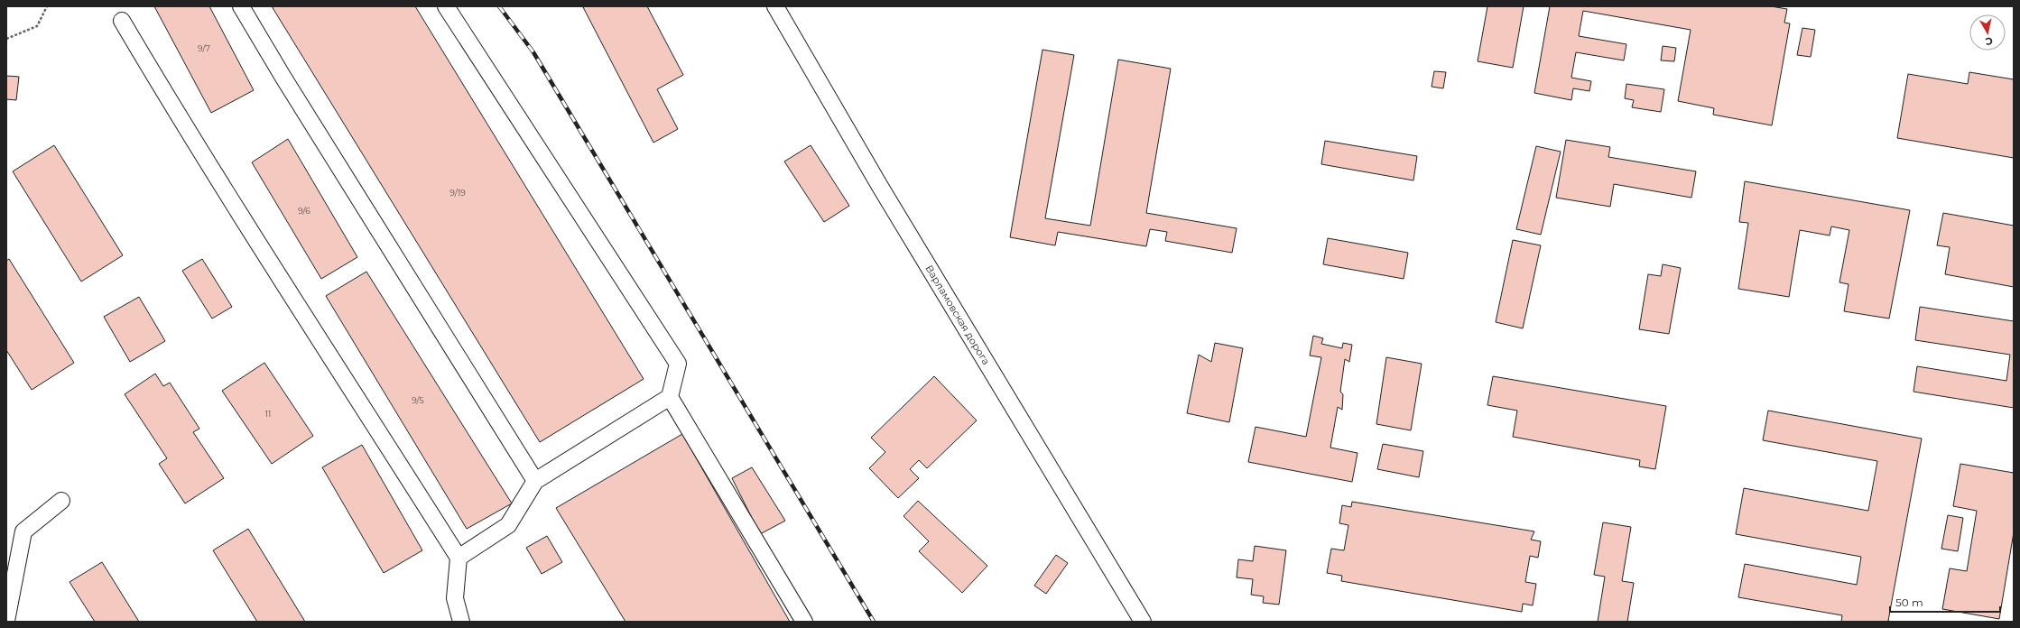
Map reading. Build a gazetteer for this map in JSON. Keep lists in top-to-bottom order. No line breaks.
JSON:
{"streets":{"street":["Варламовская дорога"]},"house_numbers":["9/7","9/19","9/6","9/5","11"],"scale_bar":"50 m","north":"bottom"}
